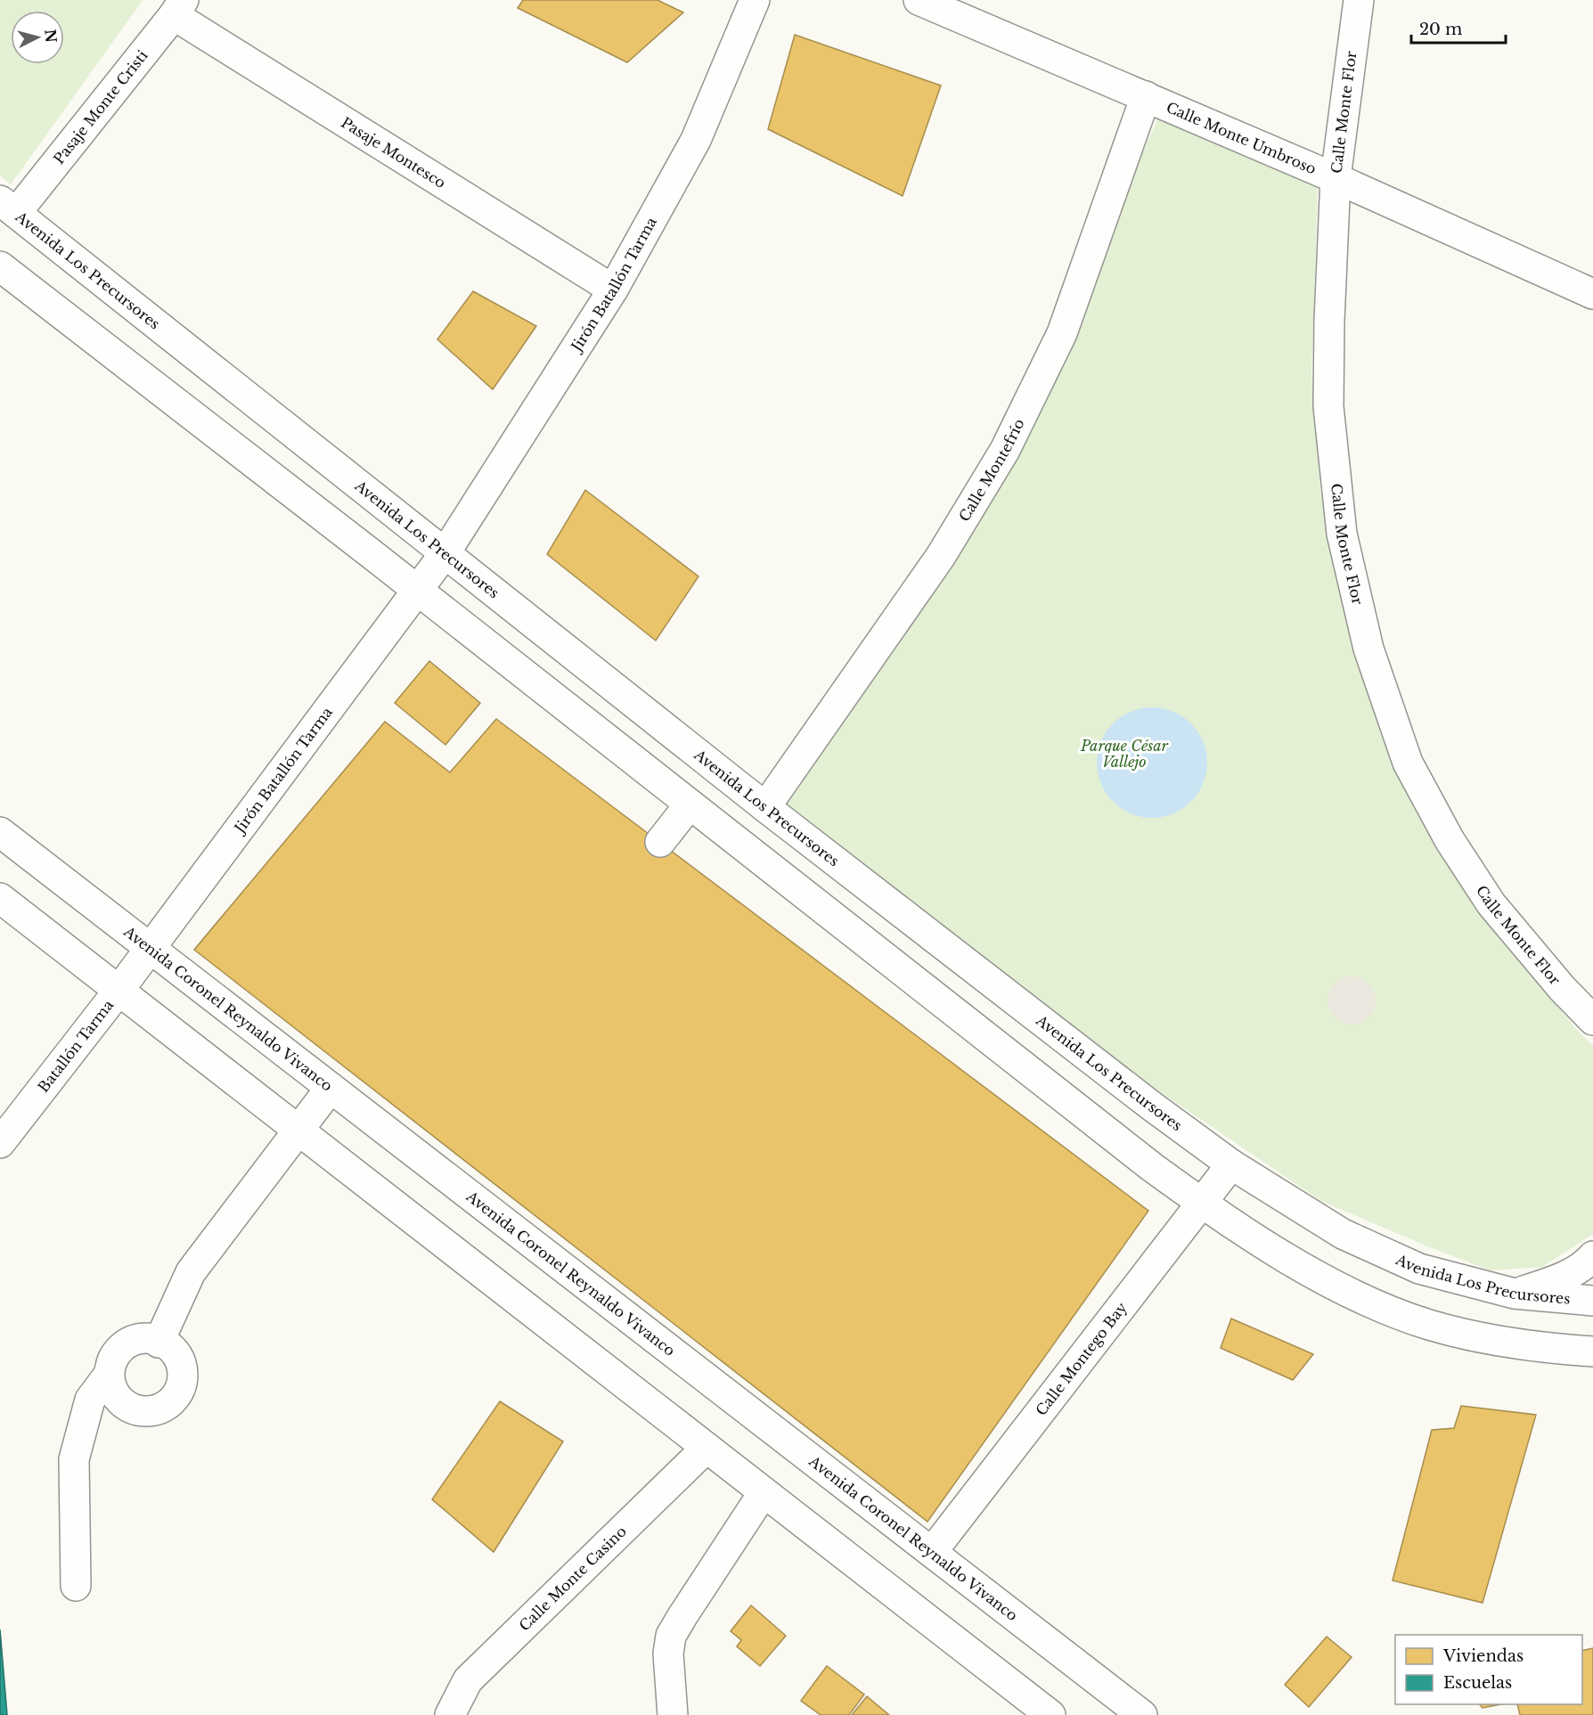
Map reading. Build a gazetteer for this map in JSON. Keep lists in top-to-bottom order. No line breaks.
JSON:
{"streets":{"street":["Pasaje Monte Cristi","Calle Monte Flor","Calle Monte Umbroso","Pasaje Montesco","Avenida Los Precursores","Jirón Batallón Tarma","Calle Montefrío","Avenida Coronel Reynaldo Vivanco","Batallón Tarma","Calle Montego Bay","Calle Monte Casino"]},"crossings":[["Pasaje Monte Cristi","Pasaje Montesco"],["Pasaje Monte Cristi","Avenida Los Precursores"],["Calle Monte Flor","Calle Monte Umbroso"],["Calle Monte Umbroso","Calle Montefrío"],["Pasaje Montesco","Jirón Batallón Tarma"],["Avenida Los Precursores","Jirón Batallón Tarma"],["Avenida Los Precursores","Calle Montefrío"],["Avenida Los Precursores","Calle Montego Bay"],["Jirón Batallón Tarma","Avenida Coronel Reynaldo Vivanco"],["Jirón Batallón Tarma","Batallón Tarma"],["Avenida Coronel Reynaldo Vivanco","Batallón Tarma"],["Avenida Coronel Reynaldo Vivanco","Calle Montego Bay"]],"parks":["Parque César Vallejo"],"legend":["Viviendas","Escuelas"],"scale_bar":"20 m","north":"right"}
